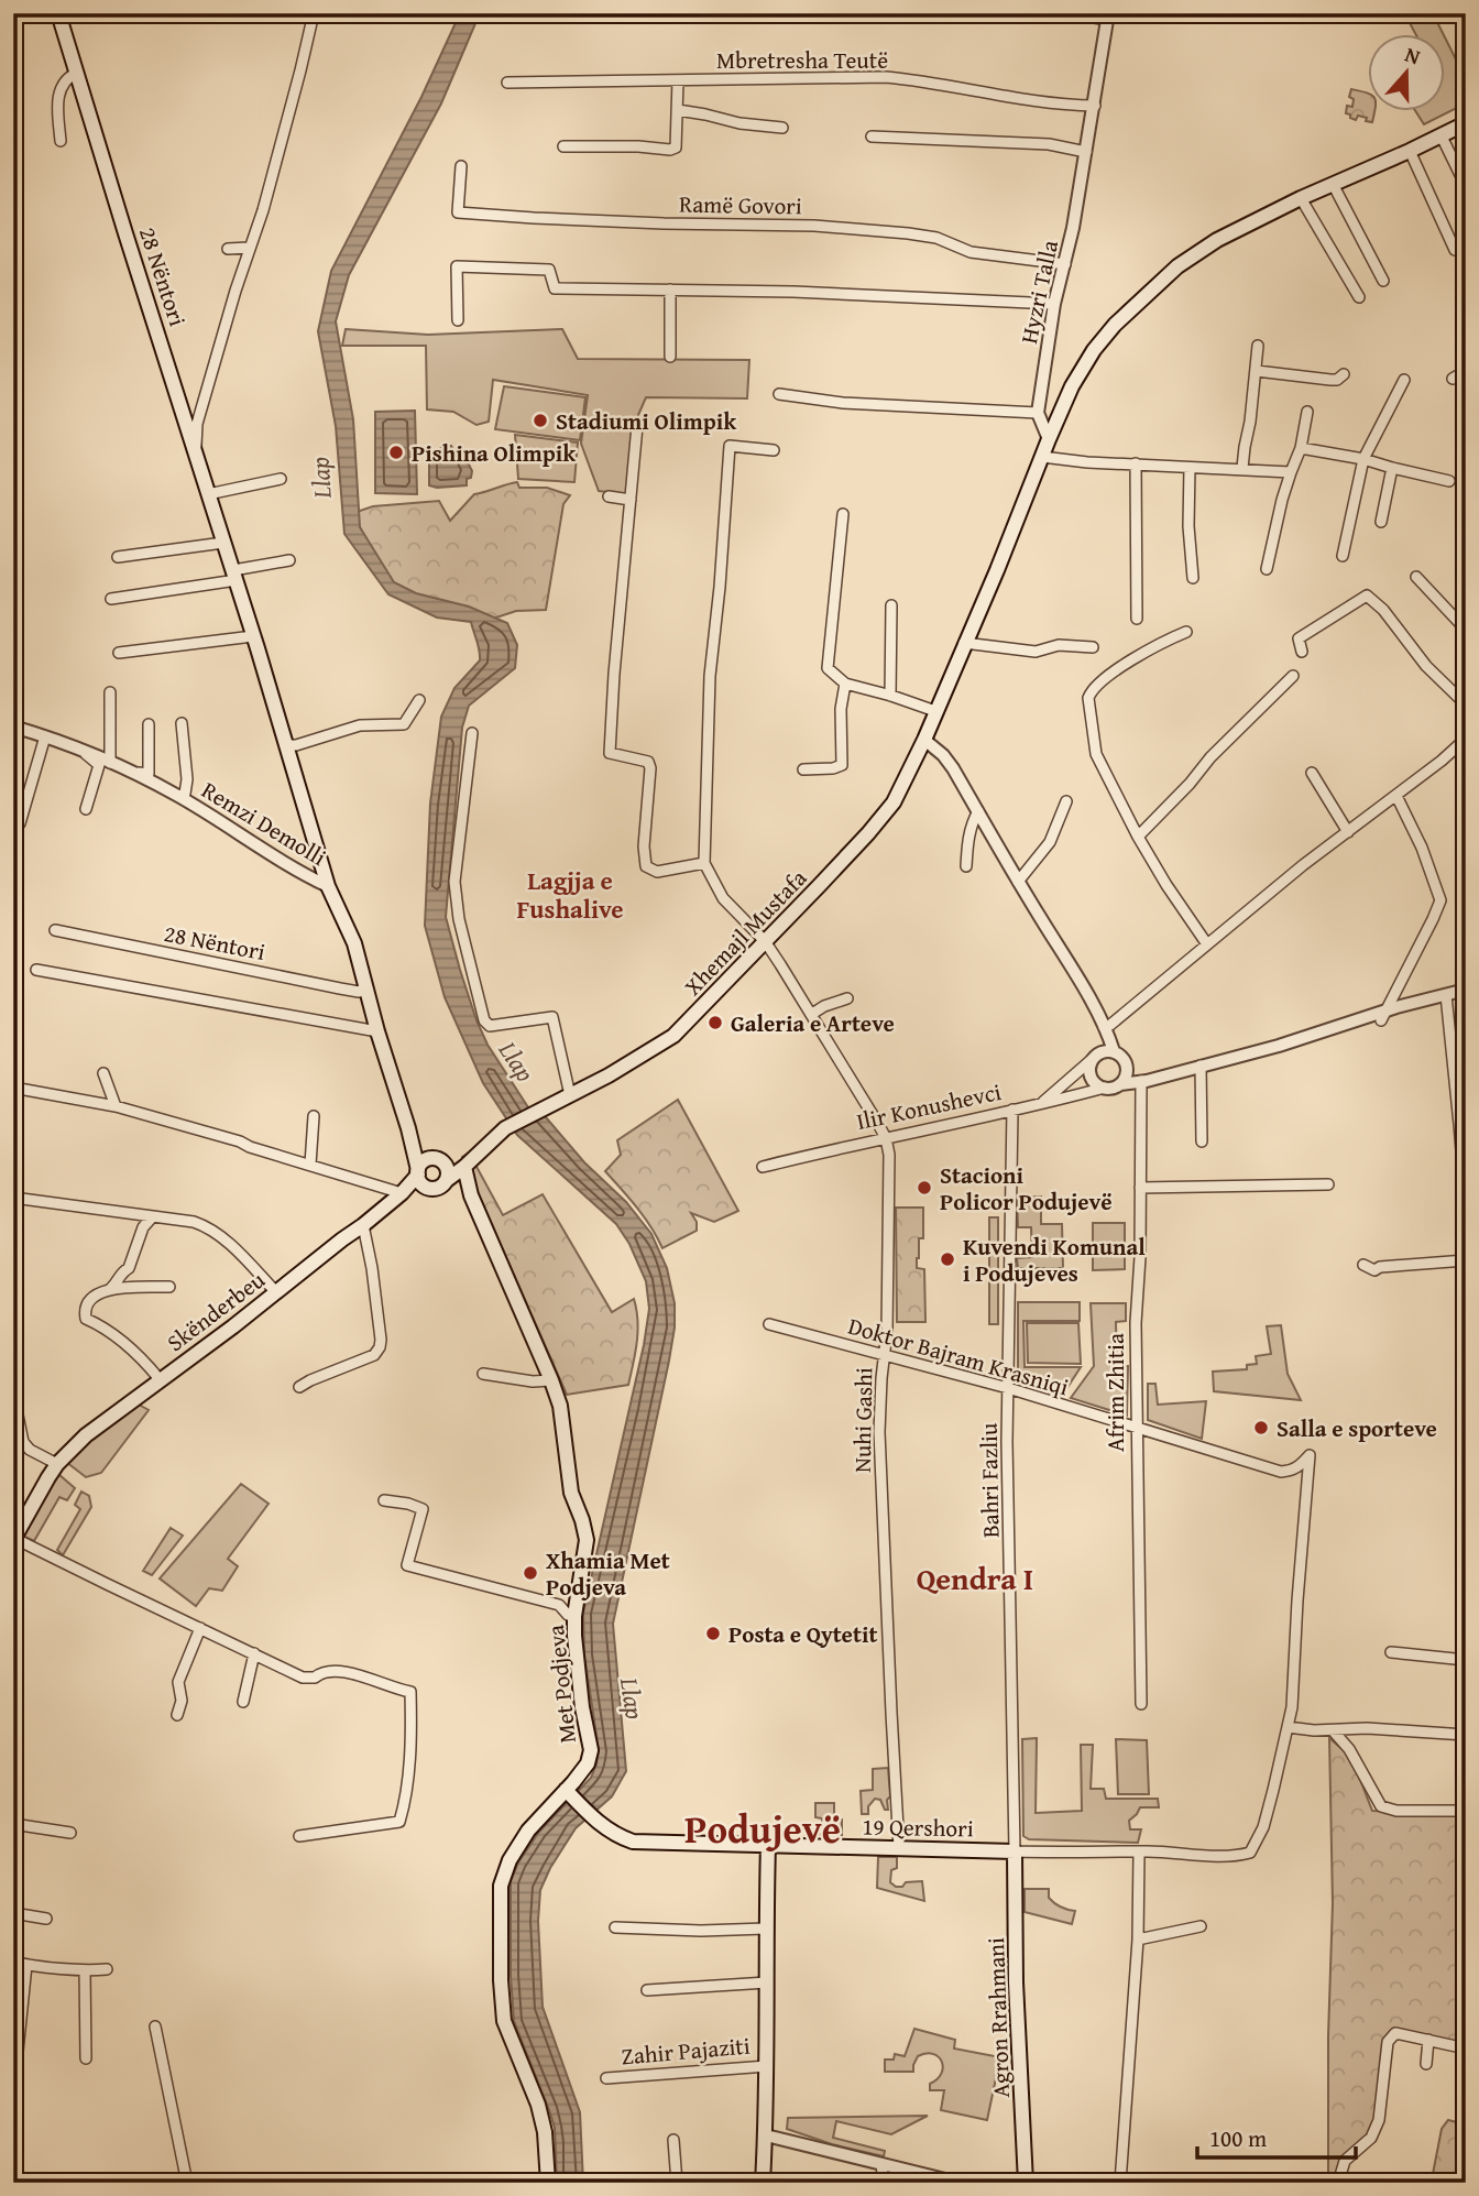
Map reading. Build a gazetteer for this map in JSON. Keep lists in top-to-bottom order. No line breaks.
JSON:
{"streets":{"main road":["28 Nëntori","Xhemajl Mustafa","Skënderbeu","Met Podjeva","19 Qershori","Agron Rrahmani","Zahir Pajaziti"],"street":["Mbretresha Teutë","Ramë Govori","Hyzri Talla","Remzi Demolli","Ilir Konushevci","Doktor Bajram Krasniqi","Afrim Zhitia","Nuhi Gashi","Bahri Fazliu"]},"crossings":[["Mbretresha Teutë","Hyzri Talla"],["Ramë Govori","Hyzri Talla"],["28 Nëntori","Remzi Demolli"],["28 Nëntori","Xhemajl Mustafa"],["28 Nëntori","Skënderbeu"],["Xhemajl Mustafa","Skënderbeu"],["Xhemajl Mustafa","Nuhi Gashi"],["Xhemajl Mustafa","Met Podjeva"],["Ilir Konushevci","Nuhi Gashi"],["Ilir Konushevci","Bahri Fazliu"],["Doktor Bajram Krasniqi","Afrim Zhitia"],["Doktor Bajram Krasniqi","Nuhi Gashi"],["Doktor Bajram Krasniqi","Bahri Fazliu"],["Doktor Bajram Krasniqi","19 Qershori"],["Nuhi Gashi","19 Qershori"],["Bahri Fazliu","19 Qershori"],["Bahri Fazliu","Agron Rrahmani"],["Met Podjeva","19 Qershori"],["19 Qershori","Agron Rrahmani"],["19 Qershori","Zahir Pajaziti"]],"districts":["Lagjja e Fushalive","Qendra I","Podujevë"],"water":["Llap"],"places":["Stadiumi Olimpik","Pishina Olimpik","Galeria e Arteve","Stacioni Policor Podujevë","Kuvendi Komunal i Podujeves","Salla e sporteve","Xhamia Met Podjeva","Posta e Qytetit"],"scale_bar":"100 m","north":"top"}
